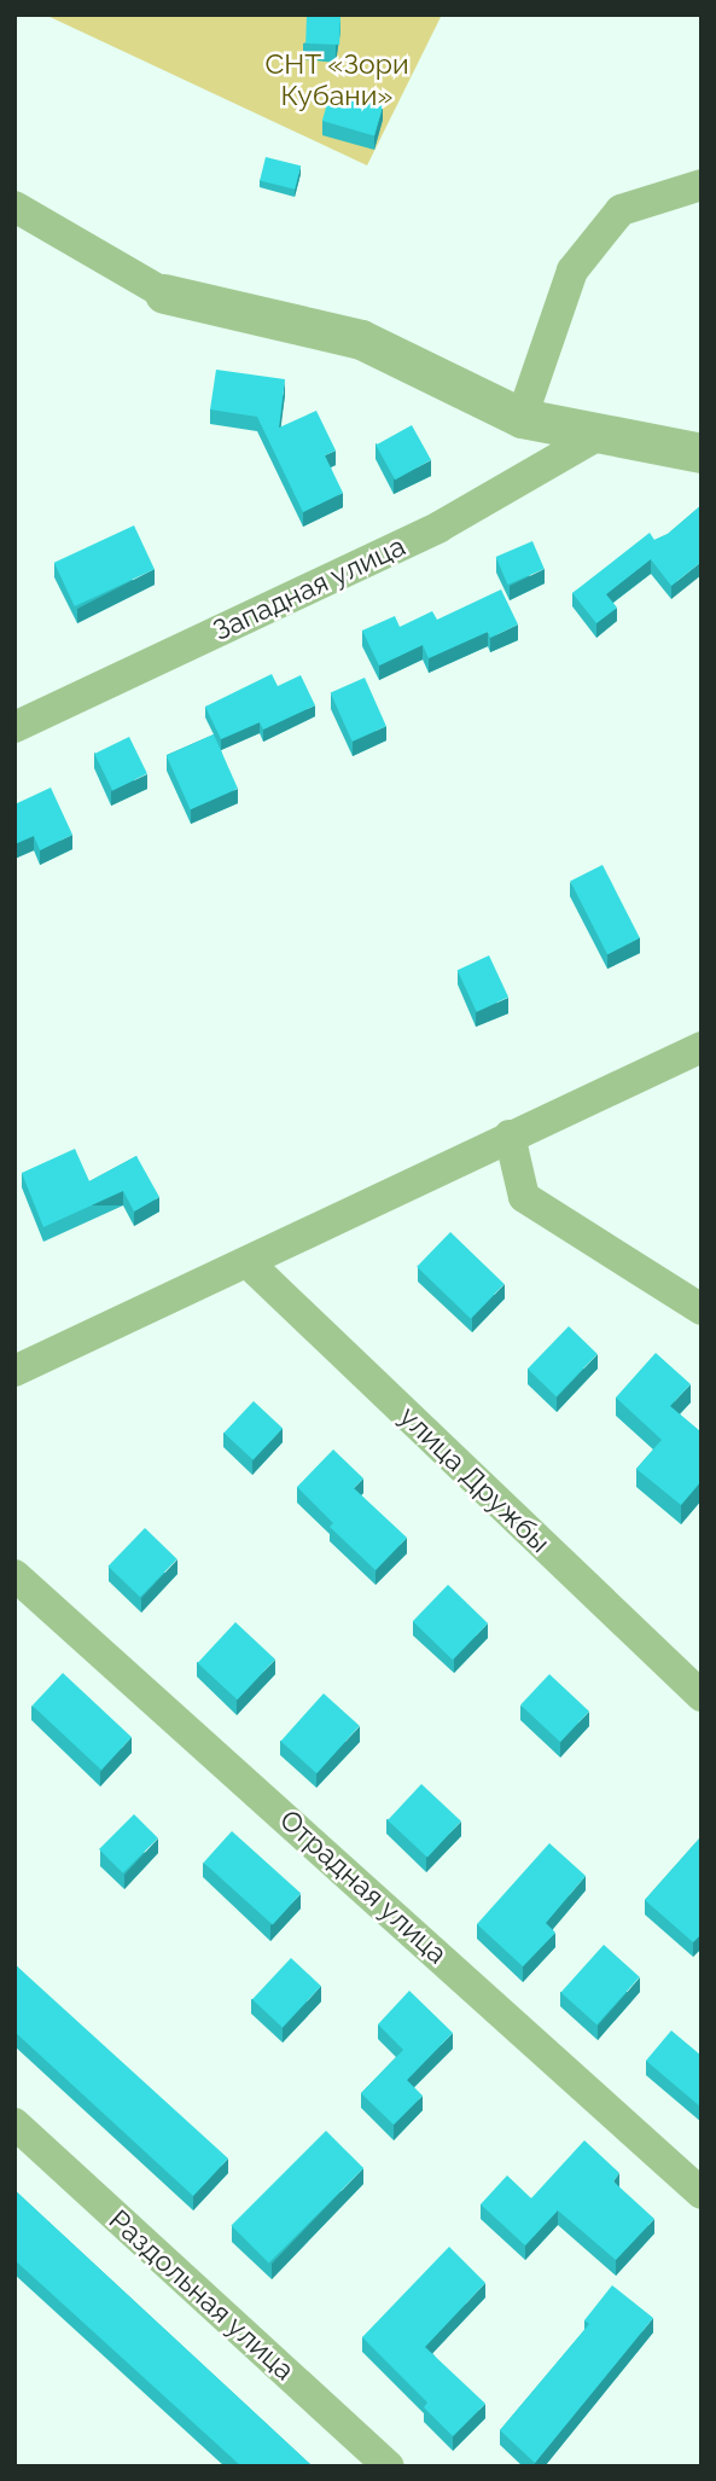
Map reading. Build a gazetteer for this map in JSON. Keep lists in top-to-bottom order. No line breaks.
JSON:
{"streets":{"street":["Западная улица","улица Дружбы","Отрадная улица","Раздольная улица"]},"parks":["СНТ «Зори Кубани»"]}
